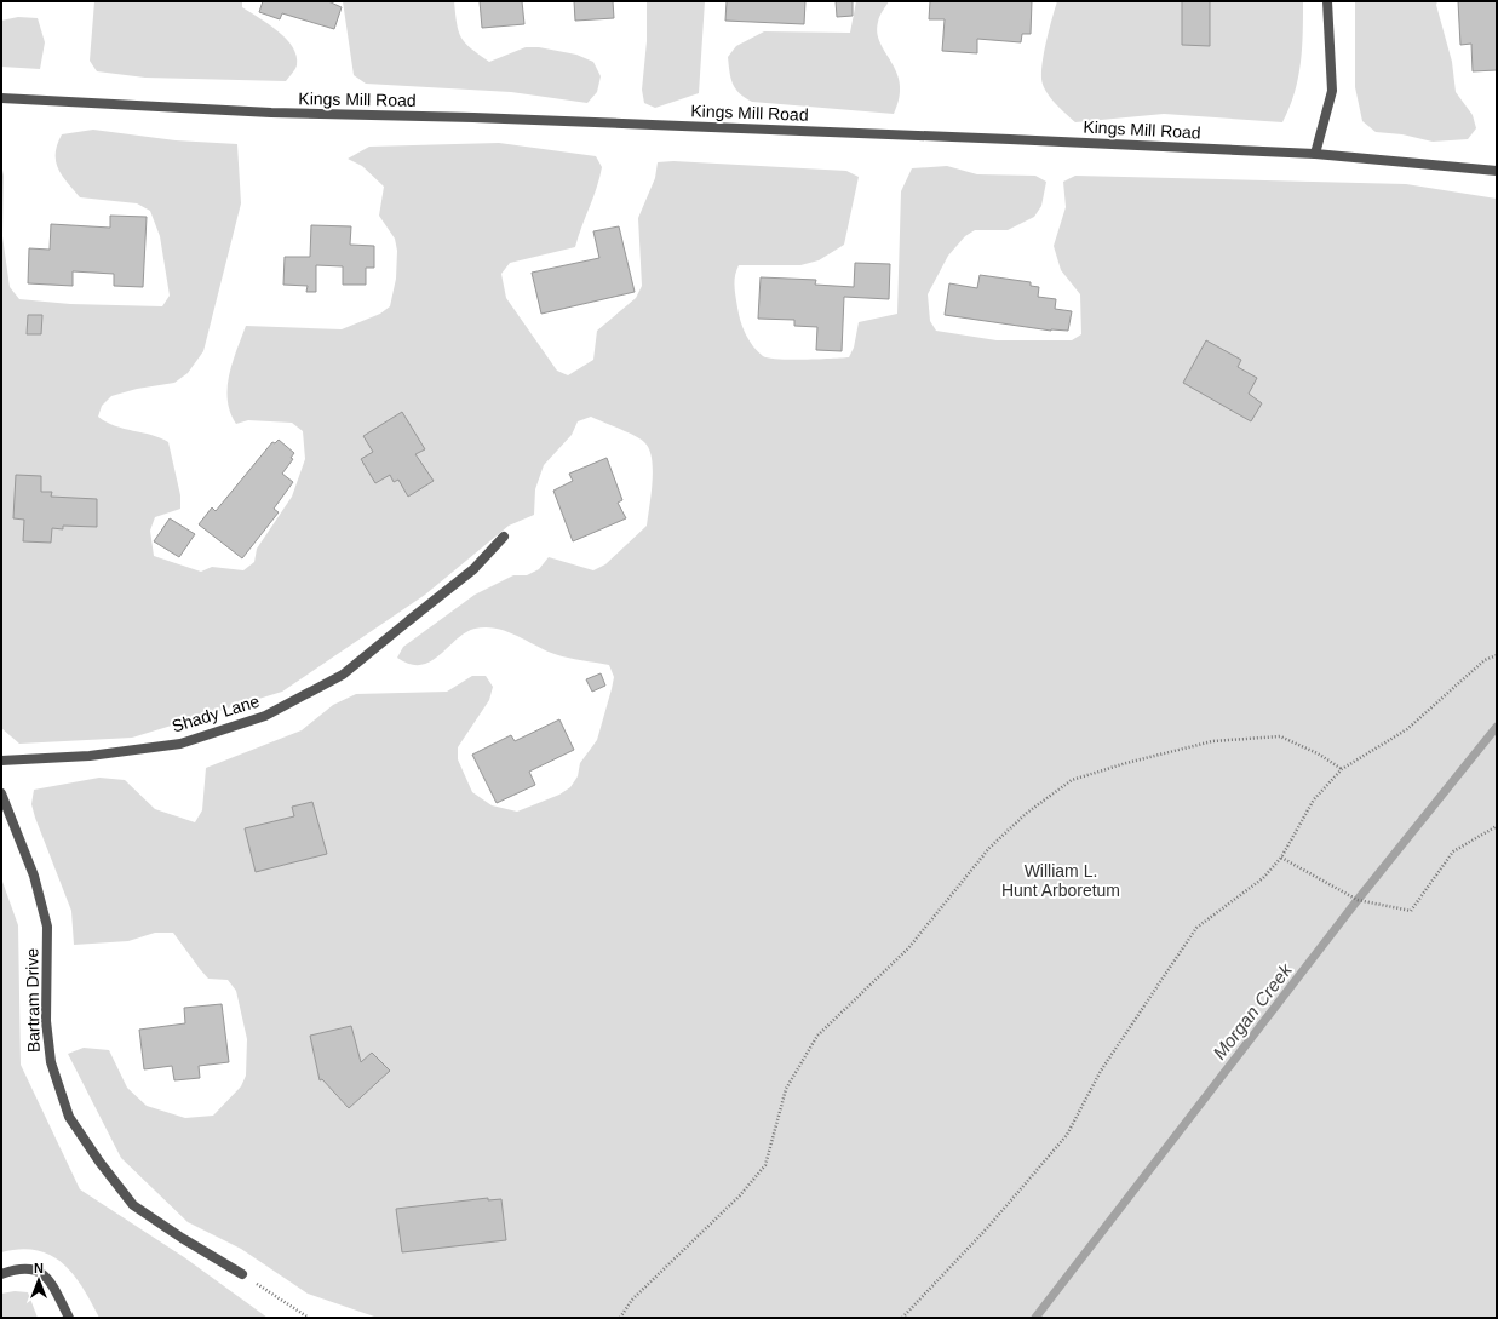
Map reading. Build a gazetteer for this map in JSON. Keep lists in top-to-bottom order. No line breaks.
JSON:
{"streets":{"street":["Kings Mill Road","Shady Lane","Bartram Drive"]},"water":["Morgan Creek"],"parks":["William L. Hunt Arboretum"],"north":"top"}
